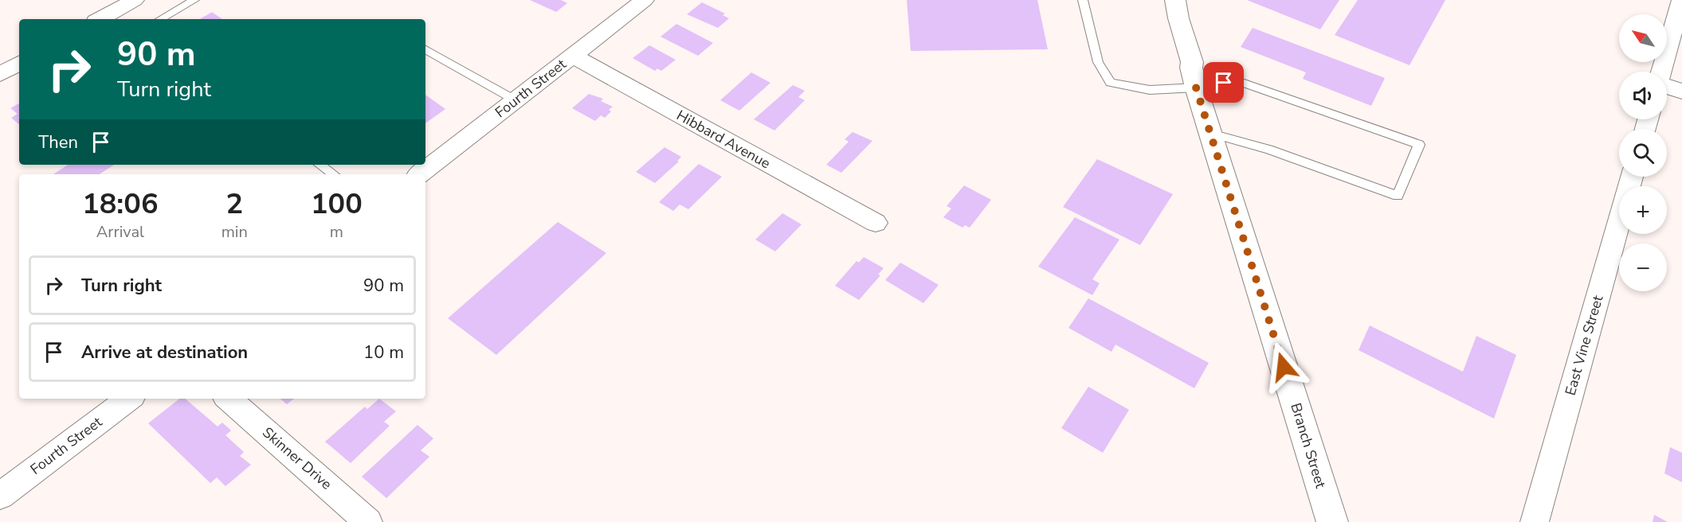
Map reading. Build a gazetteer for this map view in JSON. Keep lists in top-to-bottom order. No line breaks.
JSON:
{"streets":{"street":["Fourth Street","Hibbard Avenue","East Vine Street","Branch Street","Skinner Drive"]},"crossings":[["Fourth Street","Hibbard Avenue"]],"north":"top left","page":{"map_buttons":["+","−"],"turn":["90 m","Turn right"],"then":"Then","eta":["18:06","Arrival","2","min","100","m"],"list":[{"name":"Turn right","value":"90 m"},{"name":"Arrive at destination","value":"10 m"}]}}
